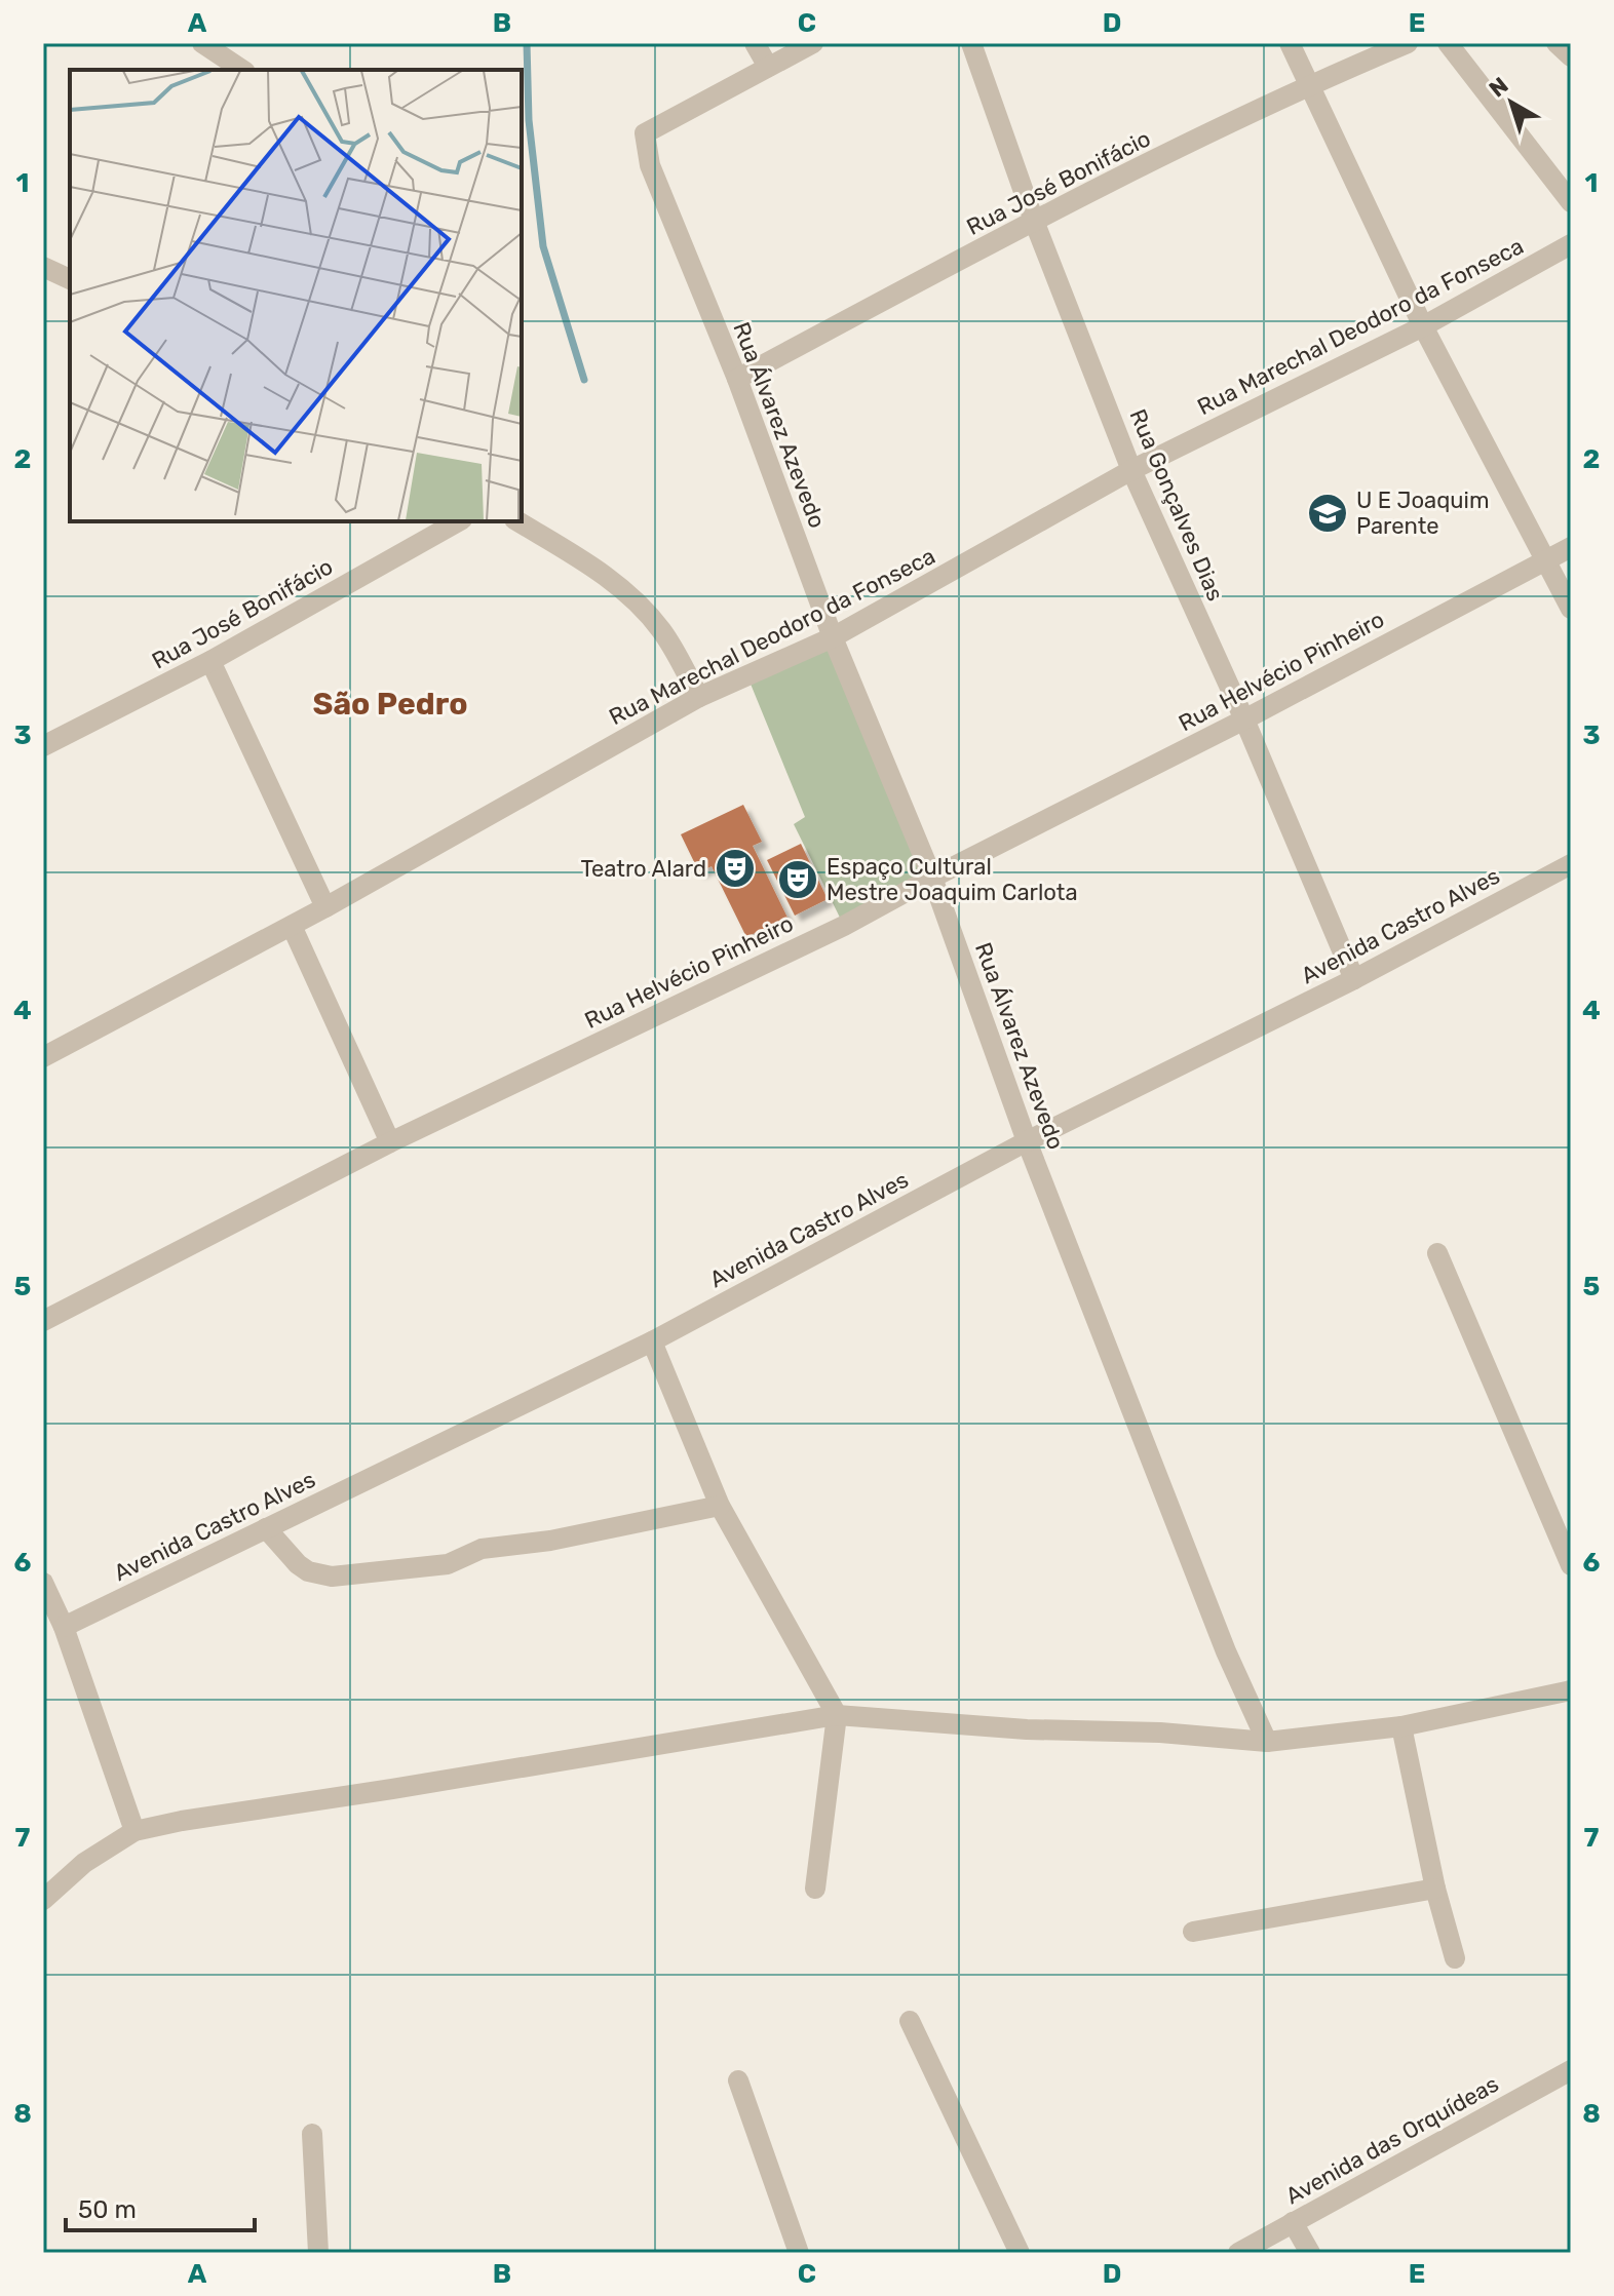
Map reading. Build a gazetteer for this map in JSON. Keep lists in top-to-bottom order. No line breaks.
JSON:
{"streets":{"street":["Rua José Bonifácio","Rua Marechal Deodoro da Fonseca","Rua Álvarez Azevedo","Rua Gonçalves Dias","Rua Helvécio Pinheiro","Avenida Castro Alves","Avenida das Orquídeas"]},"crossings":[["Rua José Bonifácio","Rua Álvarez Azevedo"],["Rua José Bonifácio","Rua Gonçalves Dias"],["Rua Marechal Deodoro da Fonseca","Rua Álvarez Azevedo"],["Rua Marechal Deodoro da Fonseca","Rua Gonçalves Dias"],["Rua Álvarez Azevedo","Rua Helvécio Pinheiro"],["Rua Álvarez Azevedo","Avenida Castro Alves"],["Rua Gonçalves Dias","Rua Helvécio Pinheiro"],["Rua Gonçalves Dias","Avenida Castro Alves"]],"districts":["São Pedro"],"places":{"school or university":["U E Joaquim Parente"],"theatre":["Teatro Alard","Espaço Cultural Mestre Joaquim Carlota"]},"scale_bar":"50 m","north":"top left","grid":{"columns":["A","B","C","D","E"],"rows":["1","2","3","4","5","6","7","8"]}}
